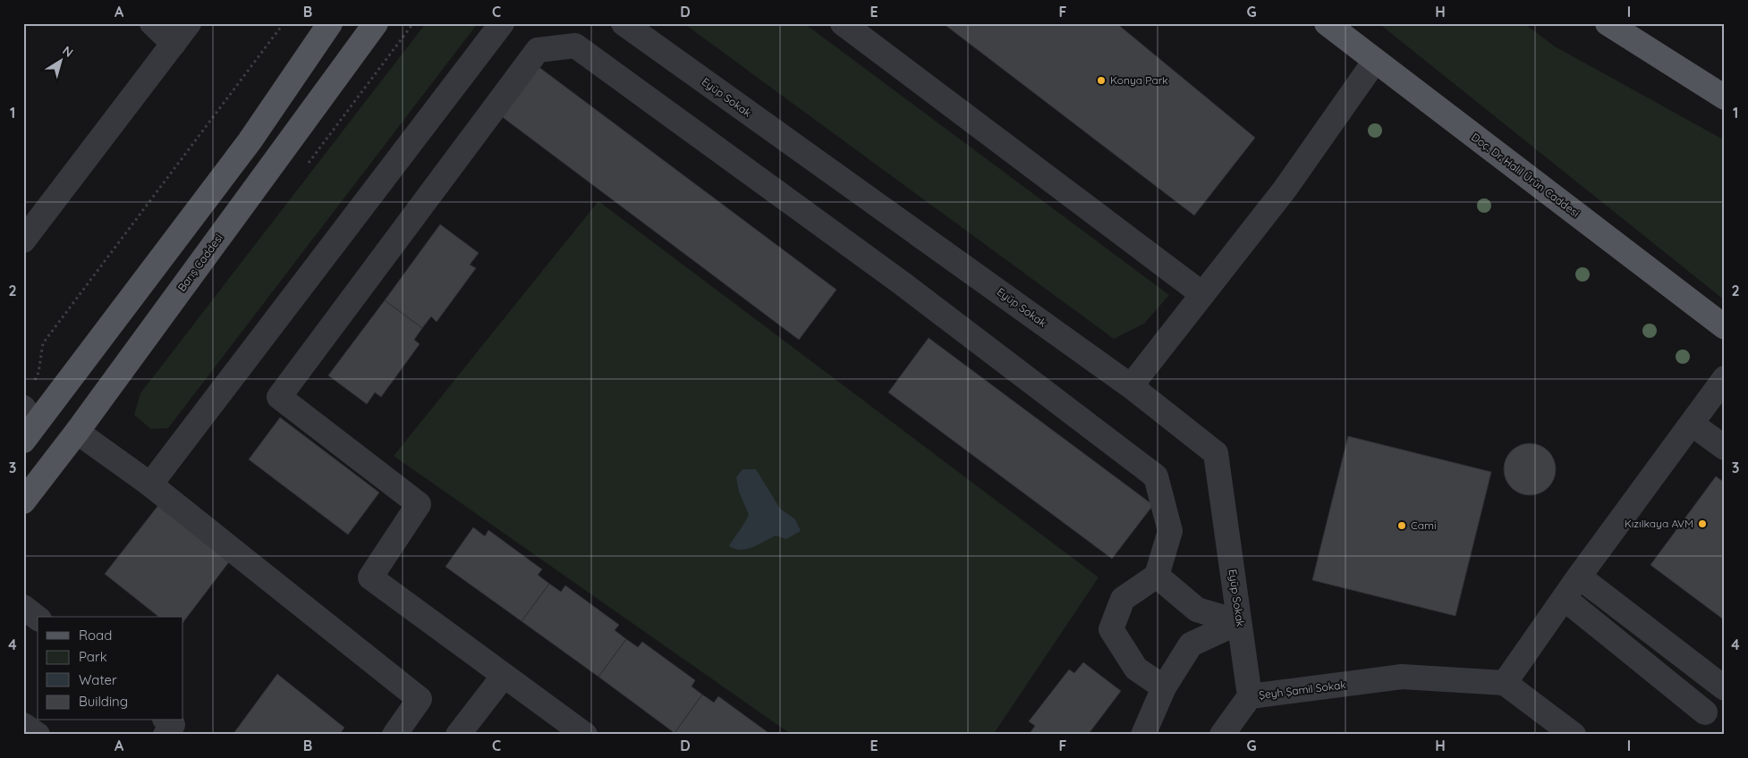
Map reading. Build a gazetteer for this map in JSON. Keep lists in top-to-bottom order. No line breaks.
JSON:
{"streets":{"main road":["Doç. Dr. Halil Ürün Caddesi","Barış Caddesi"],"street":["Eyüp Sokak","Şeyh Şamil Sokak"]},"crossings":[["Eyüp Sokak","Şeyh Şamil Sokak"]],"places":["Konya Park","Kızılkaya AVM","Cami"],"legend":["Road","Park","Water","Building"],"north":"top right","grid":{"columns":["A","B","C","D","E","F","G","H","I"],"rows":["1","2","3","4"]}}
